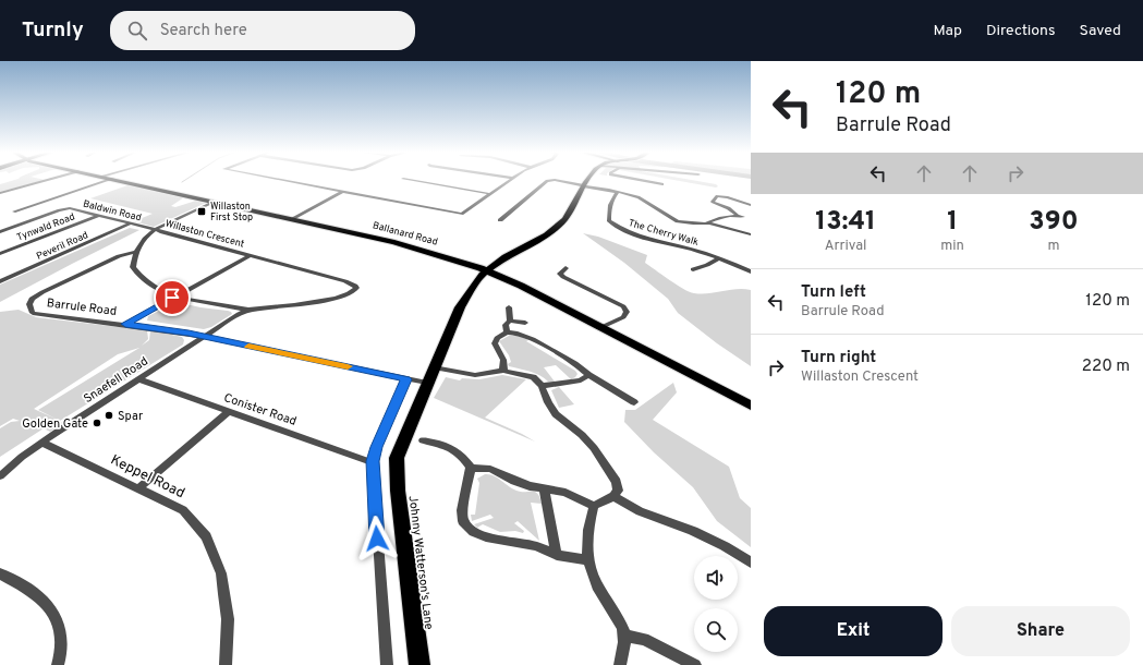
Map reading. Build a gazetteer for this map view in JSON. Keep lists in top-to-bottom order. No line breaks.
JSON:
{"streets":{"highway":["Johnny Watterson's Lane"],"main road":["Ballanard Road"],"street":["Baldwin Road","Tynwald Road","The Cherry Walk","Willaston Crescent","Peveril Road","Barrule Road","Snaefell Road","Conister Road","Keppel Road"]},"crossings":[["Baldwin Road","Tynwald Road"],["Baldwin Road","Willaston Crescent"],["Baldwin Road","Peveril Road"],["Willaston Crescent","Barrule Road"],["Willaston Crescent","Snaefell Road"],["Ballanard Road","Johnny Watterson's Lane"],["Barrule Road","Snaefell Road"],["Barrule Road","Johnny Watterson's Lane"],["Snaefell Road","Conister Road"],["Snaefell Road","Keppel Road"]],"places":{"transit":["Willaston First Stop"],"other":["Spar","Golden Gate"]},"page":{"header":"Turnly","search":"Search here","nav":["Map","Directions","Saved"],"turn":["120 m","Barrule Road"],"eta":["13:41","Arrival","1","min","390","m"],"list":[{"name":"Turn left","note":"Barrule Road","value":"120 m"},{"name":"Turn right","note":"Willaston Crescent","value":"220 m"}],"buttons":["Exit","Share"]}}
